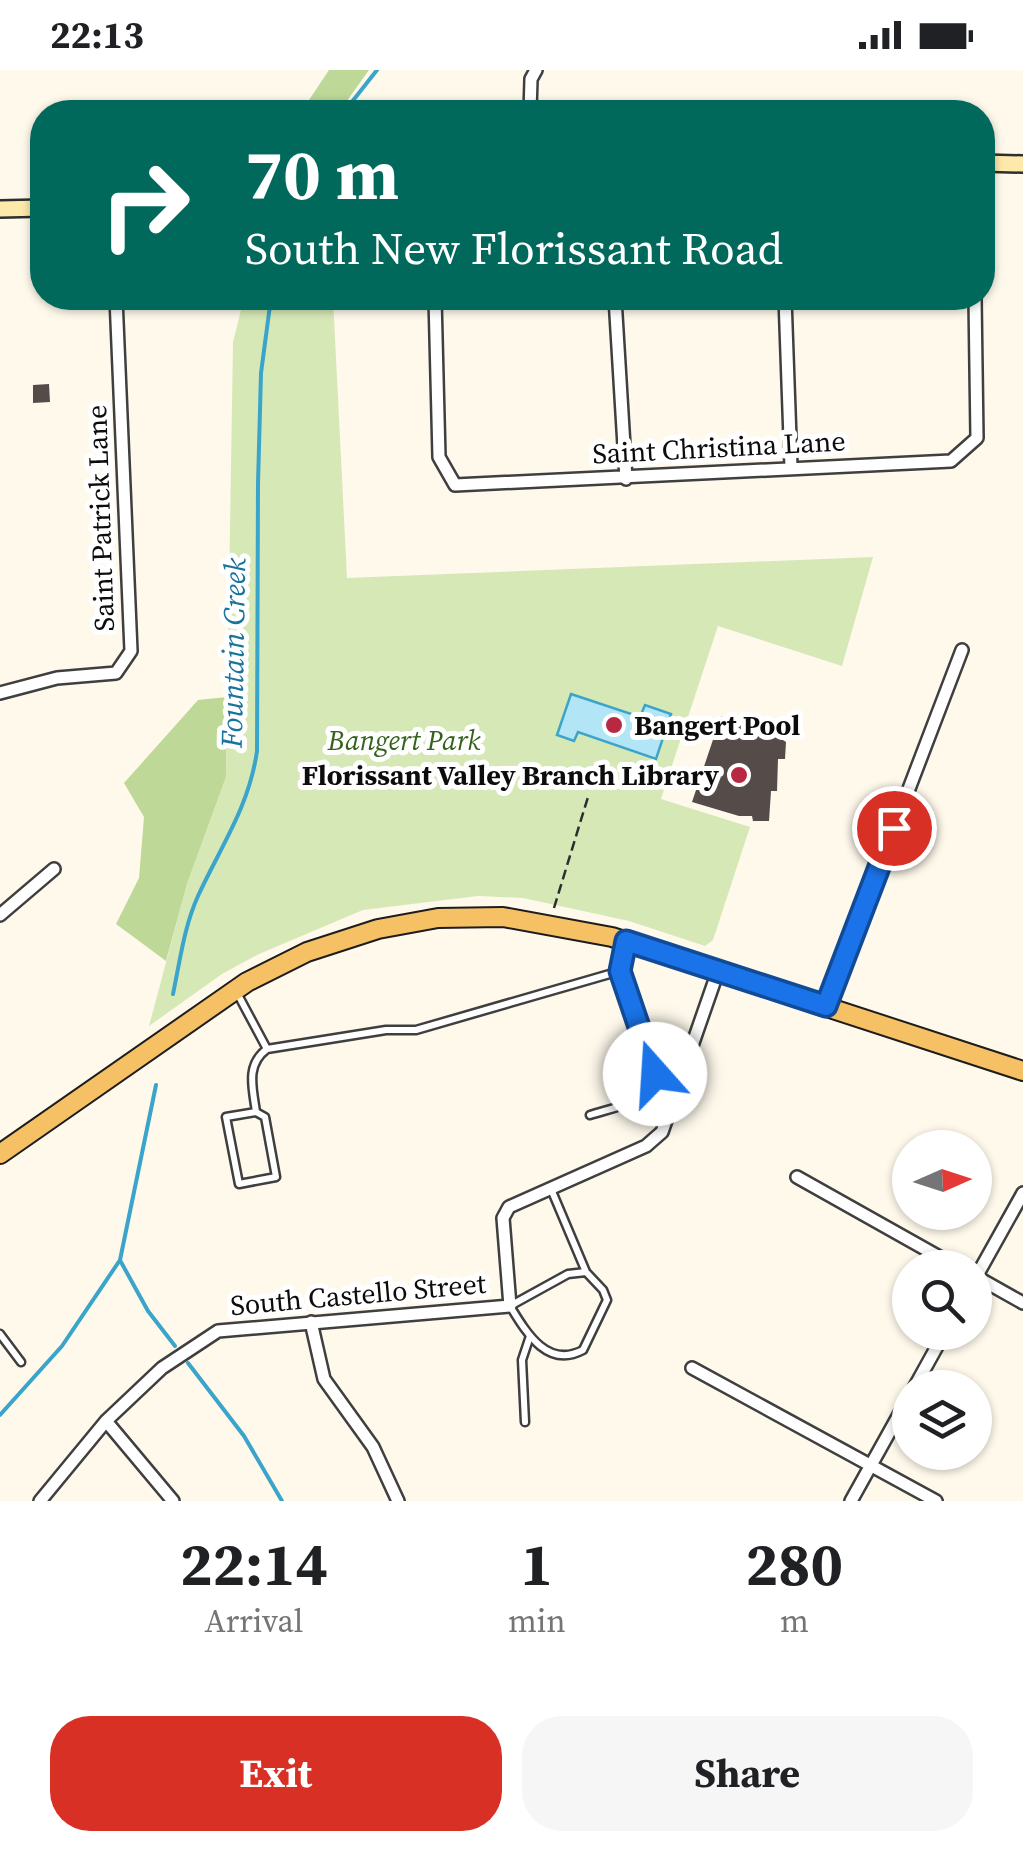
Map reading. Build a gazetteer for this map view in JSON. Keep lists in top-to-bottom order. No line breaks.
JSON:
{"streets":{"street":["Saint Christina Lane","Saint Patrick Lane","South Castello Street"]},"water":["Fountain Creek"],"parks":["Bangert Park"],"places":["Bangert Pool","Florissant Valley Branch Library"],"north":"right","page":{"status":"22:13","turn":["70 m","South New Florissant Road"],"eta":["22:14","Arrival","1","min","280","m"],"buttons":["Exit","Share"]}}
